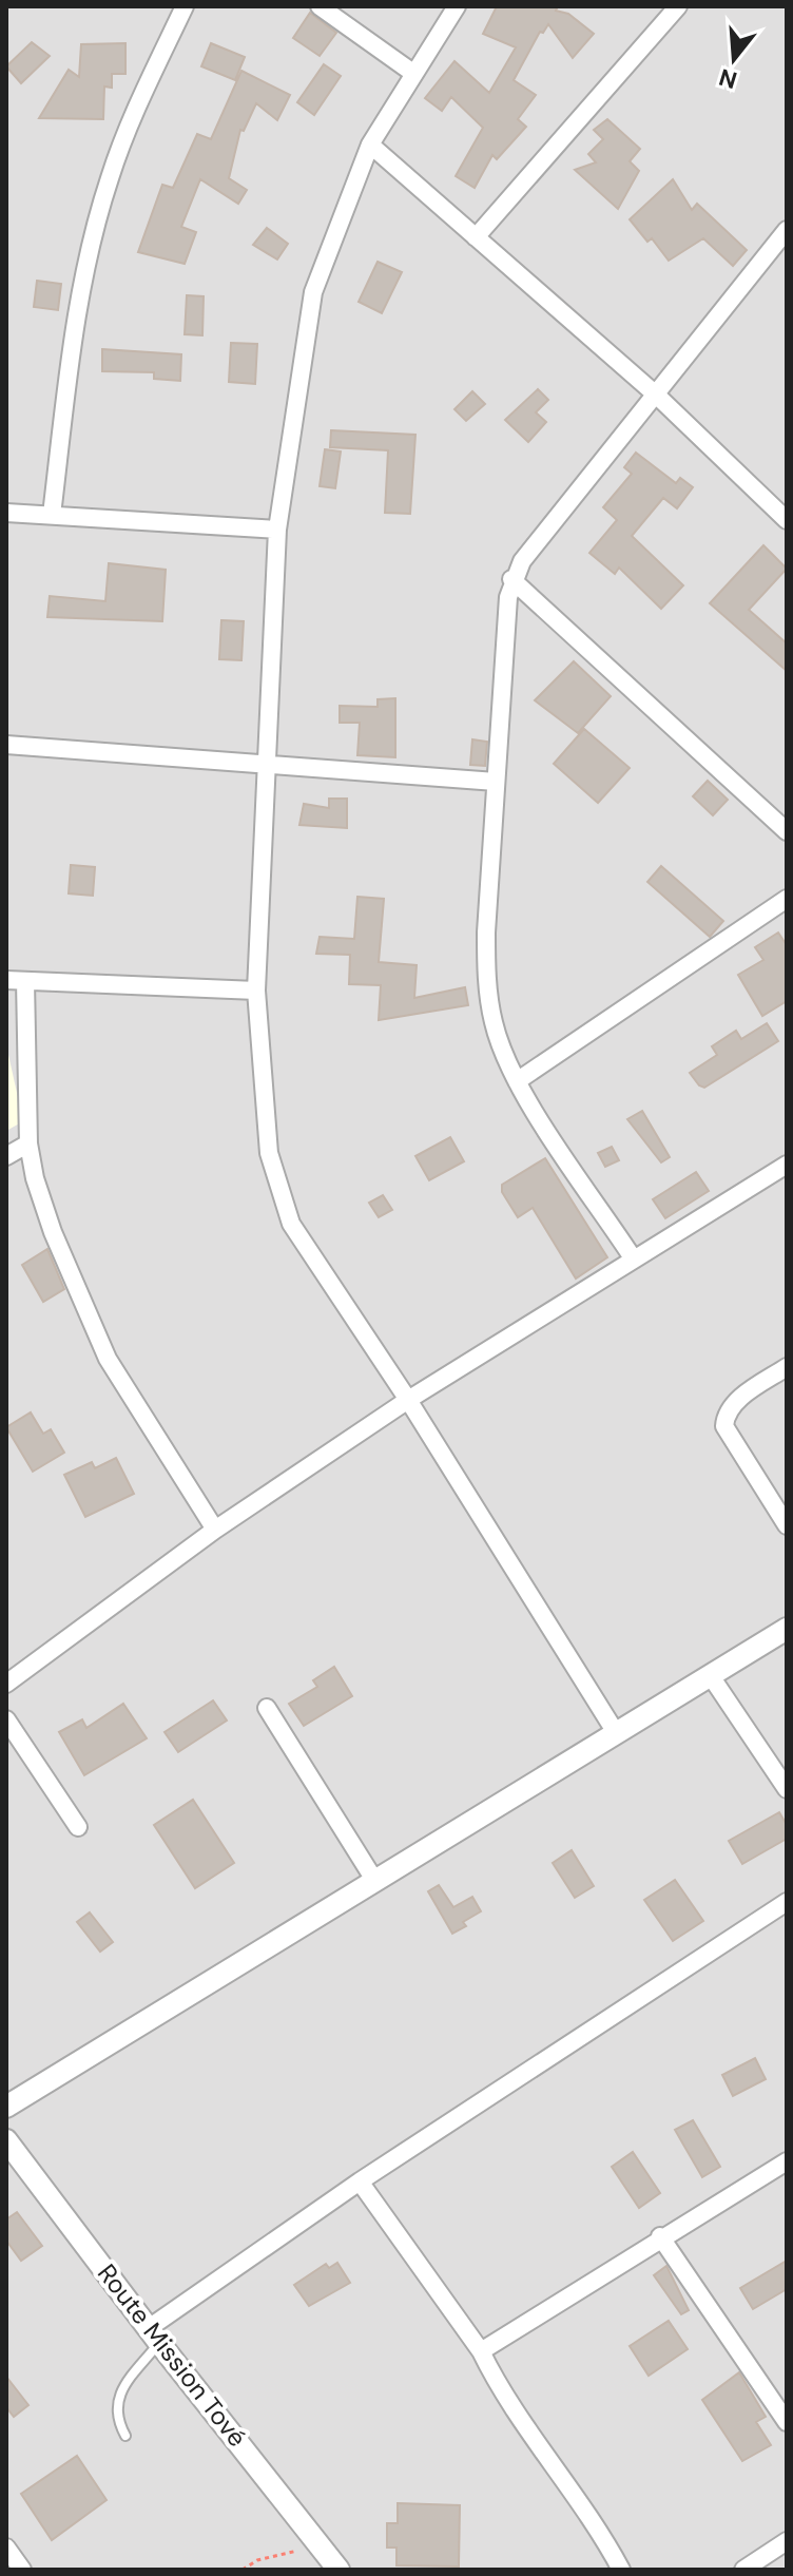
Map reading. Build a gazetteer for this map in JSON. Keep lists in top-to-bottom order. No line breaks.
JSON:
{"streets":{"street":["Route Mission Tové"]},"north":"bottom"}
